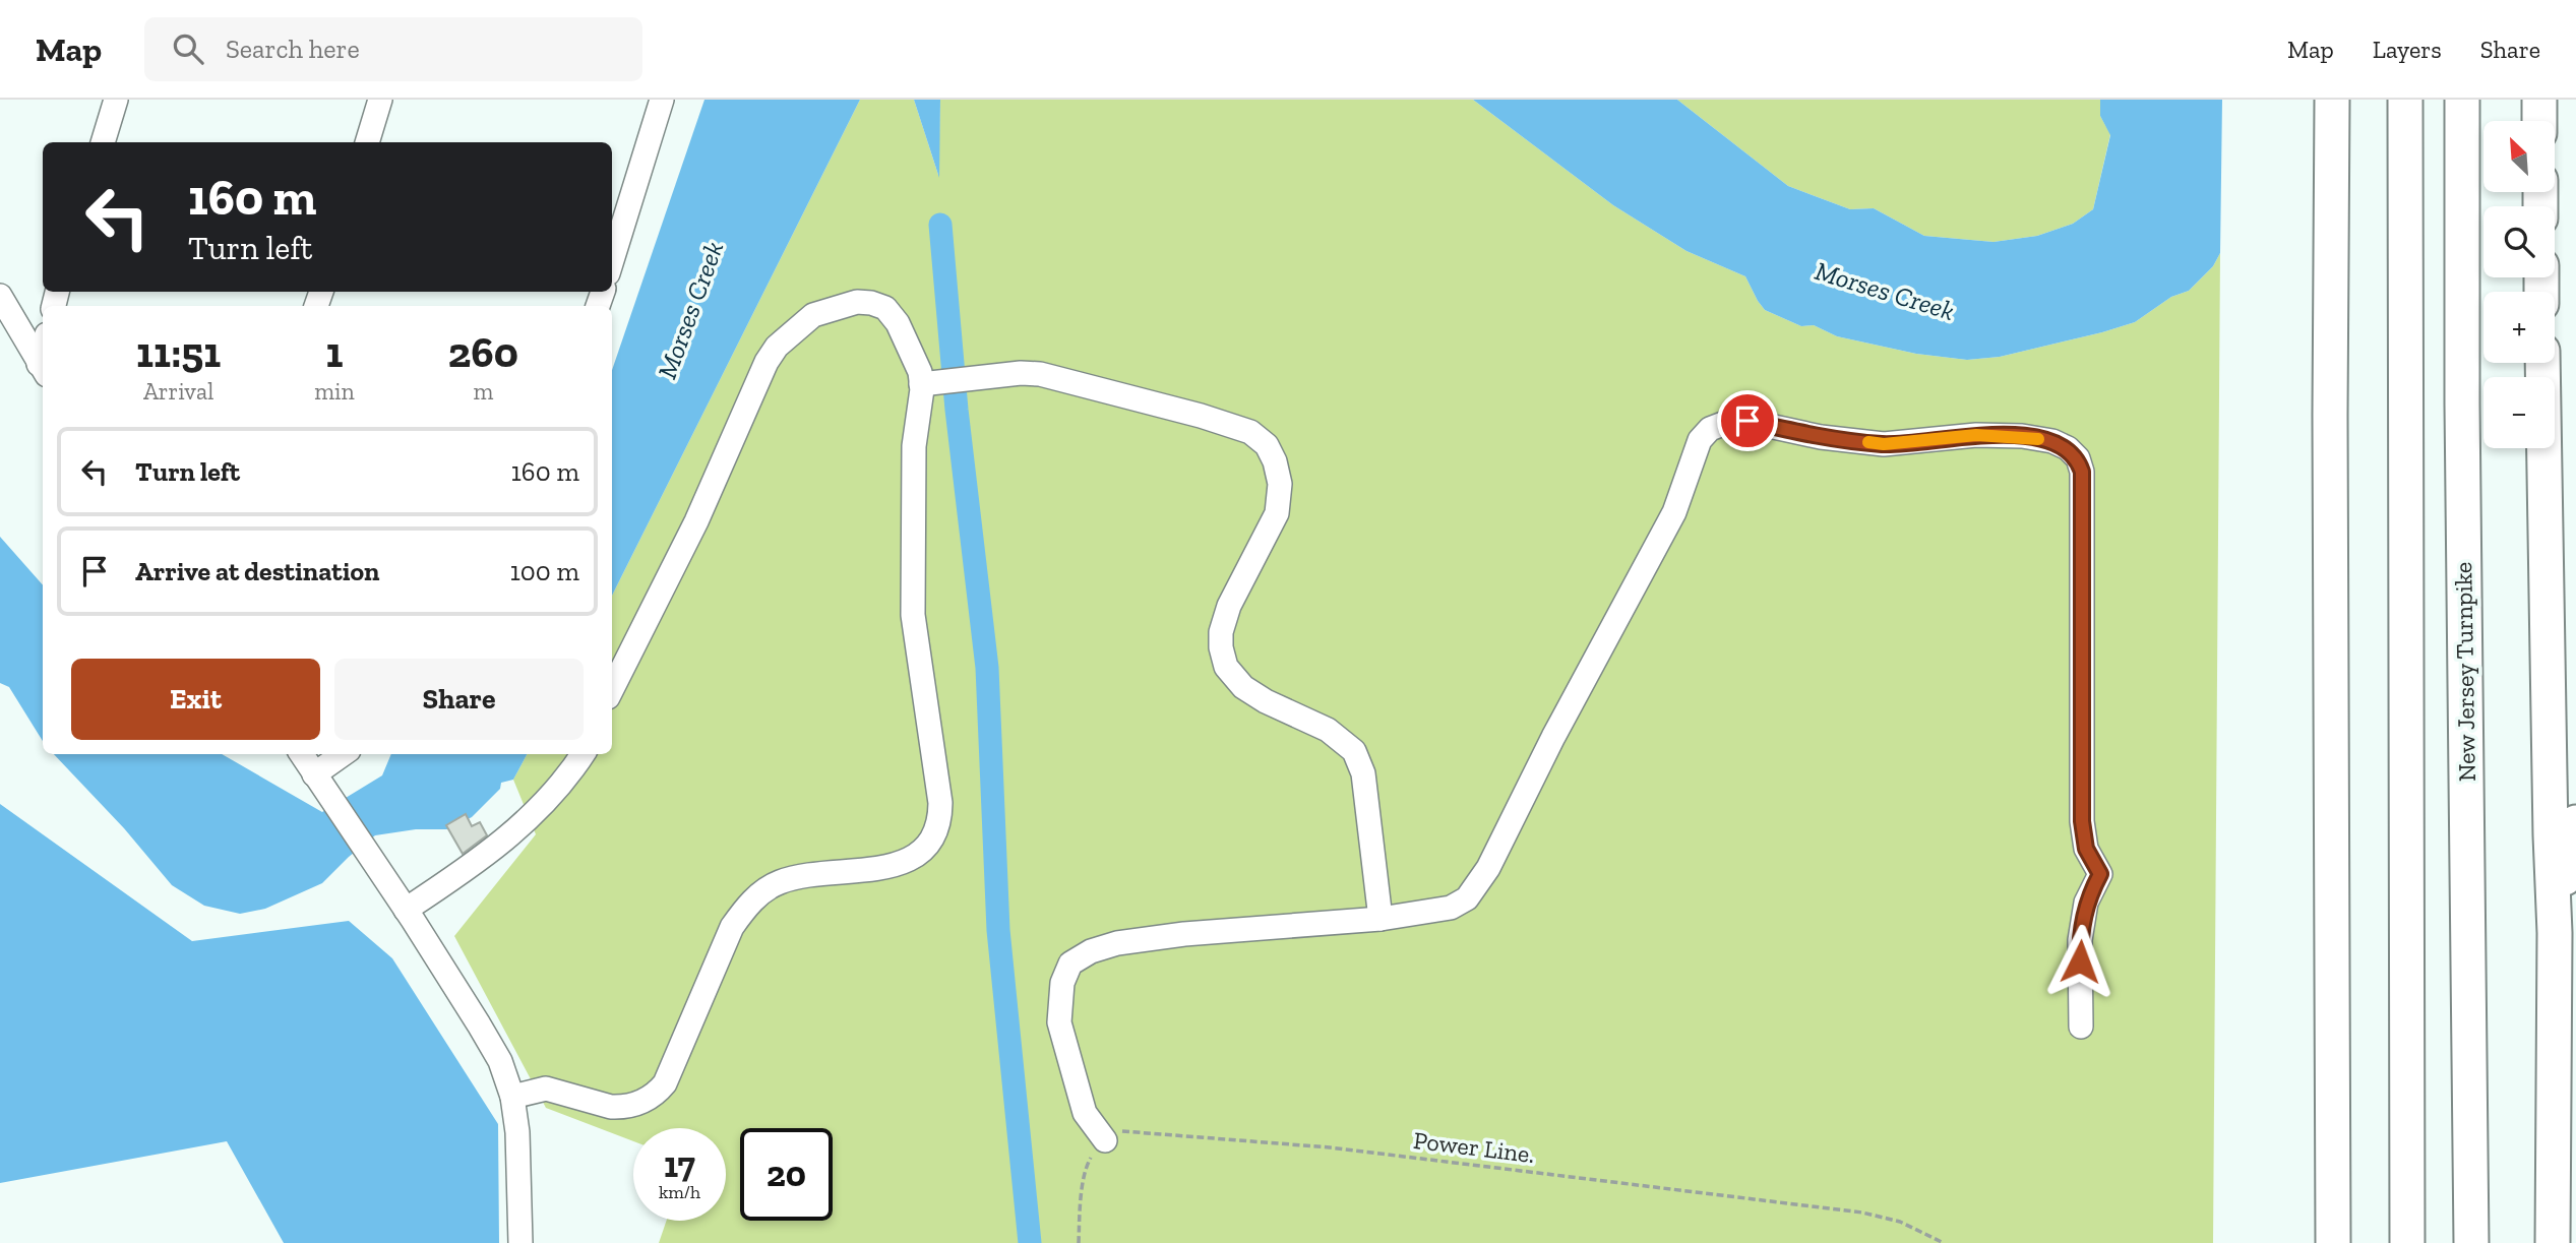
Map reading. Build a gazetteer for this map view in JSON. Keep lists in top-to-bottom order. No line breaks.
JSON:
{"streets":{"highway":["New Jersey Turnpike"],"path":["Power Line."]},"water":["Morses Creek"],"north":"top left","page":{"header":"Map","search":"Search here","nav":["Map","Layers","Share"],"map_buttons":["+","−"],"turn":["160 m","Turn left"],"eta":["11:51","Arrival","1","min","260","m"],"list":[{"name":"Turn left","value":"160 m"},{"name":"Arrive at destination","value":"100 m"}],"buttons":["Exit","Share"],"speed":"17 km/h","limit":"20"}}
